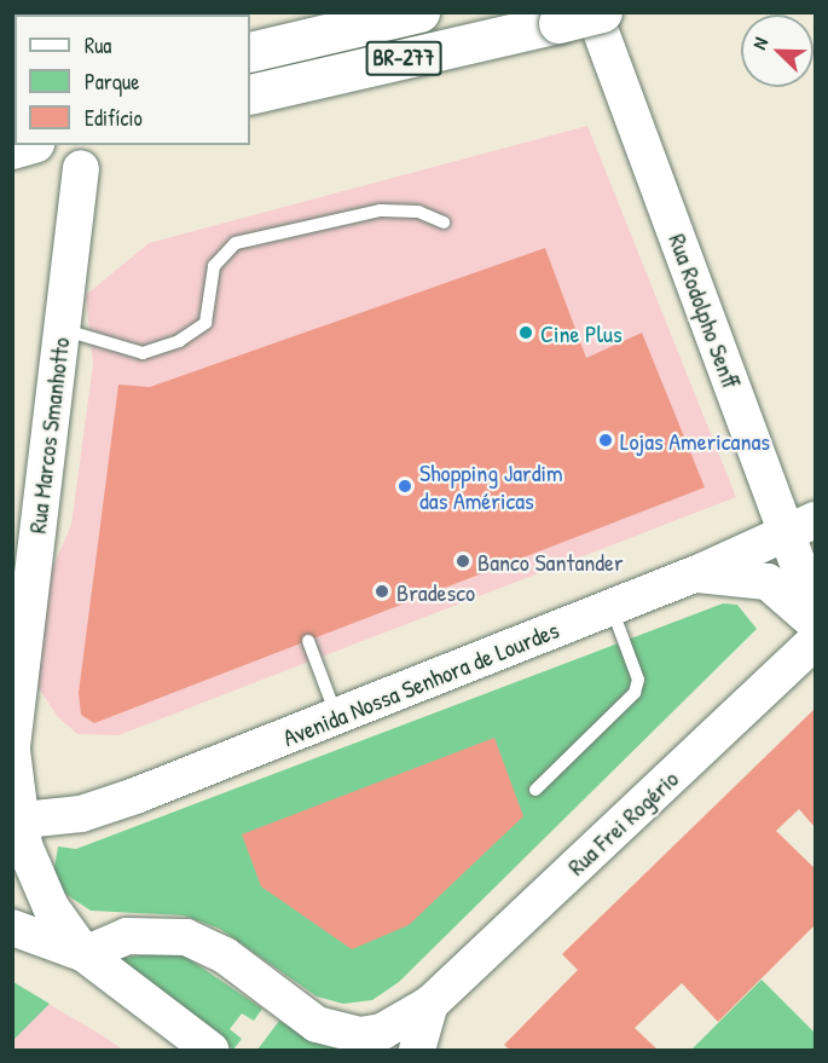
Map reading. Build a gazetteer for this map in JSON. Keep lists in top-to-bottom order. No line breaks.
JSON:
{"streets":{"highway":["BR-277"],"main road":["Rua Rodolpho Senff","Rua Marcos Smanhotto","Avenida Nossa Senhora de Lourdes","Rua Frei Rogério"]},"crossings":[["BR-277","Rua Rodolpho Senff"],["Rua Rodolpho Senff","Avenida Nossa Senhora de Lourdes"],["Rua Marcos Smanhotto","Avenida Nossa Senhora de Lourdes"],["Rua Marcos Smanhotto","Rua Frei Rogério"]],"places":["Cine Plus","Lojas Americanas","Shopping Jardim das Américas","Banco Santander","Bradesco"],"legend":["Rua","Parque","Edifício"],"north":"top left"}
